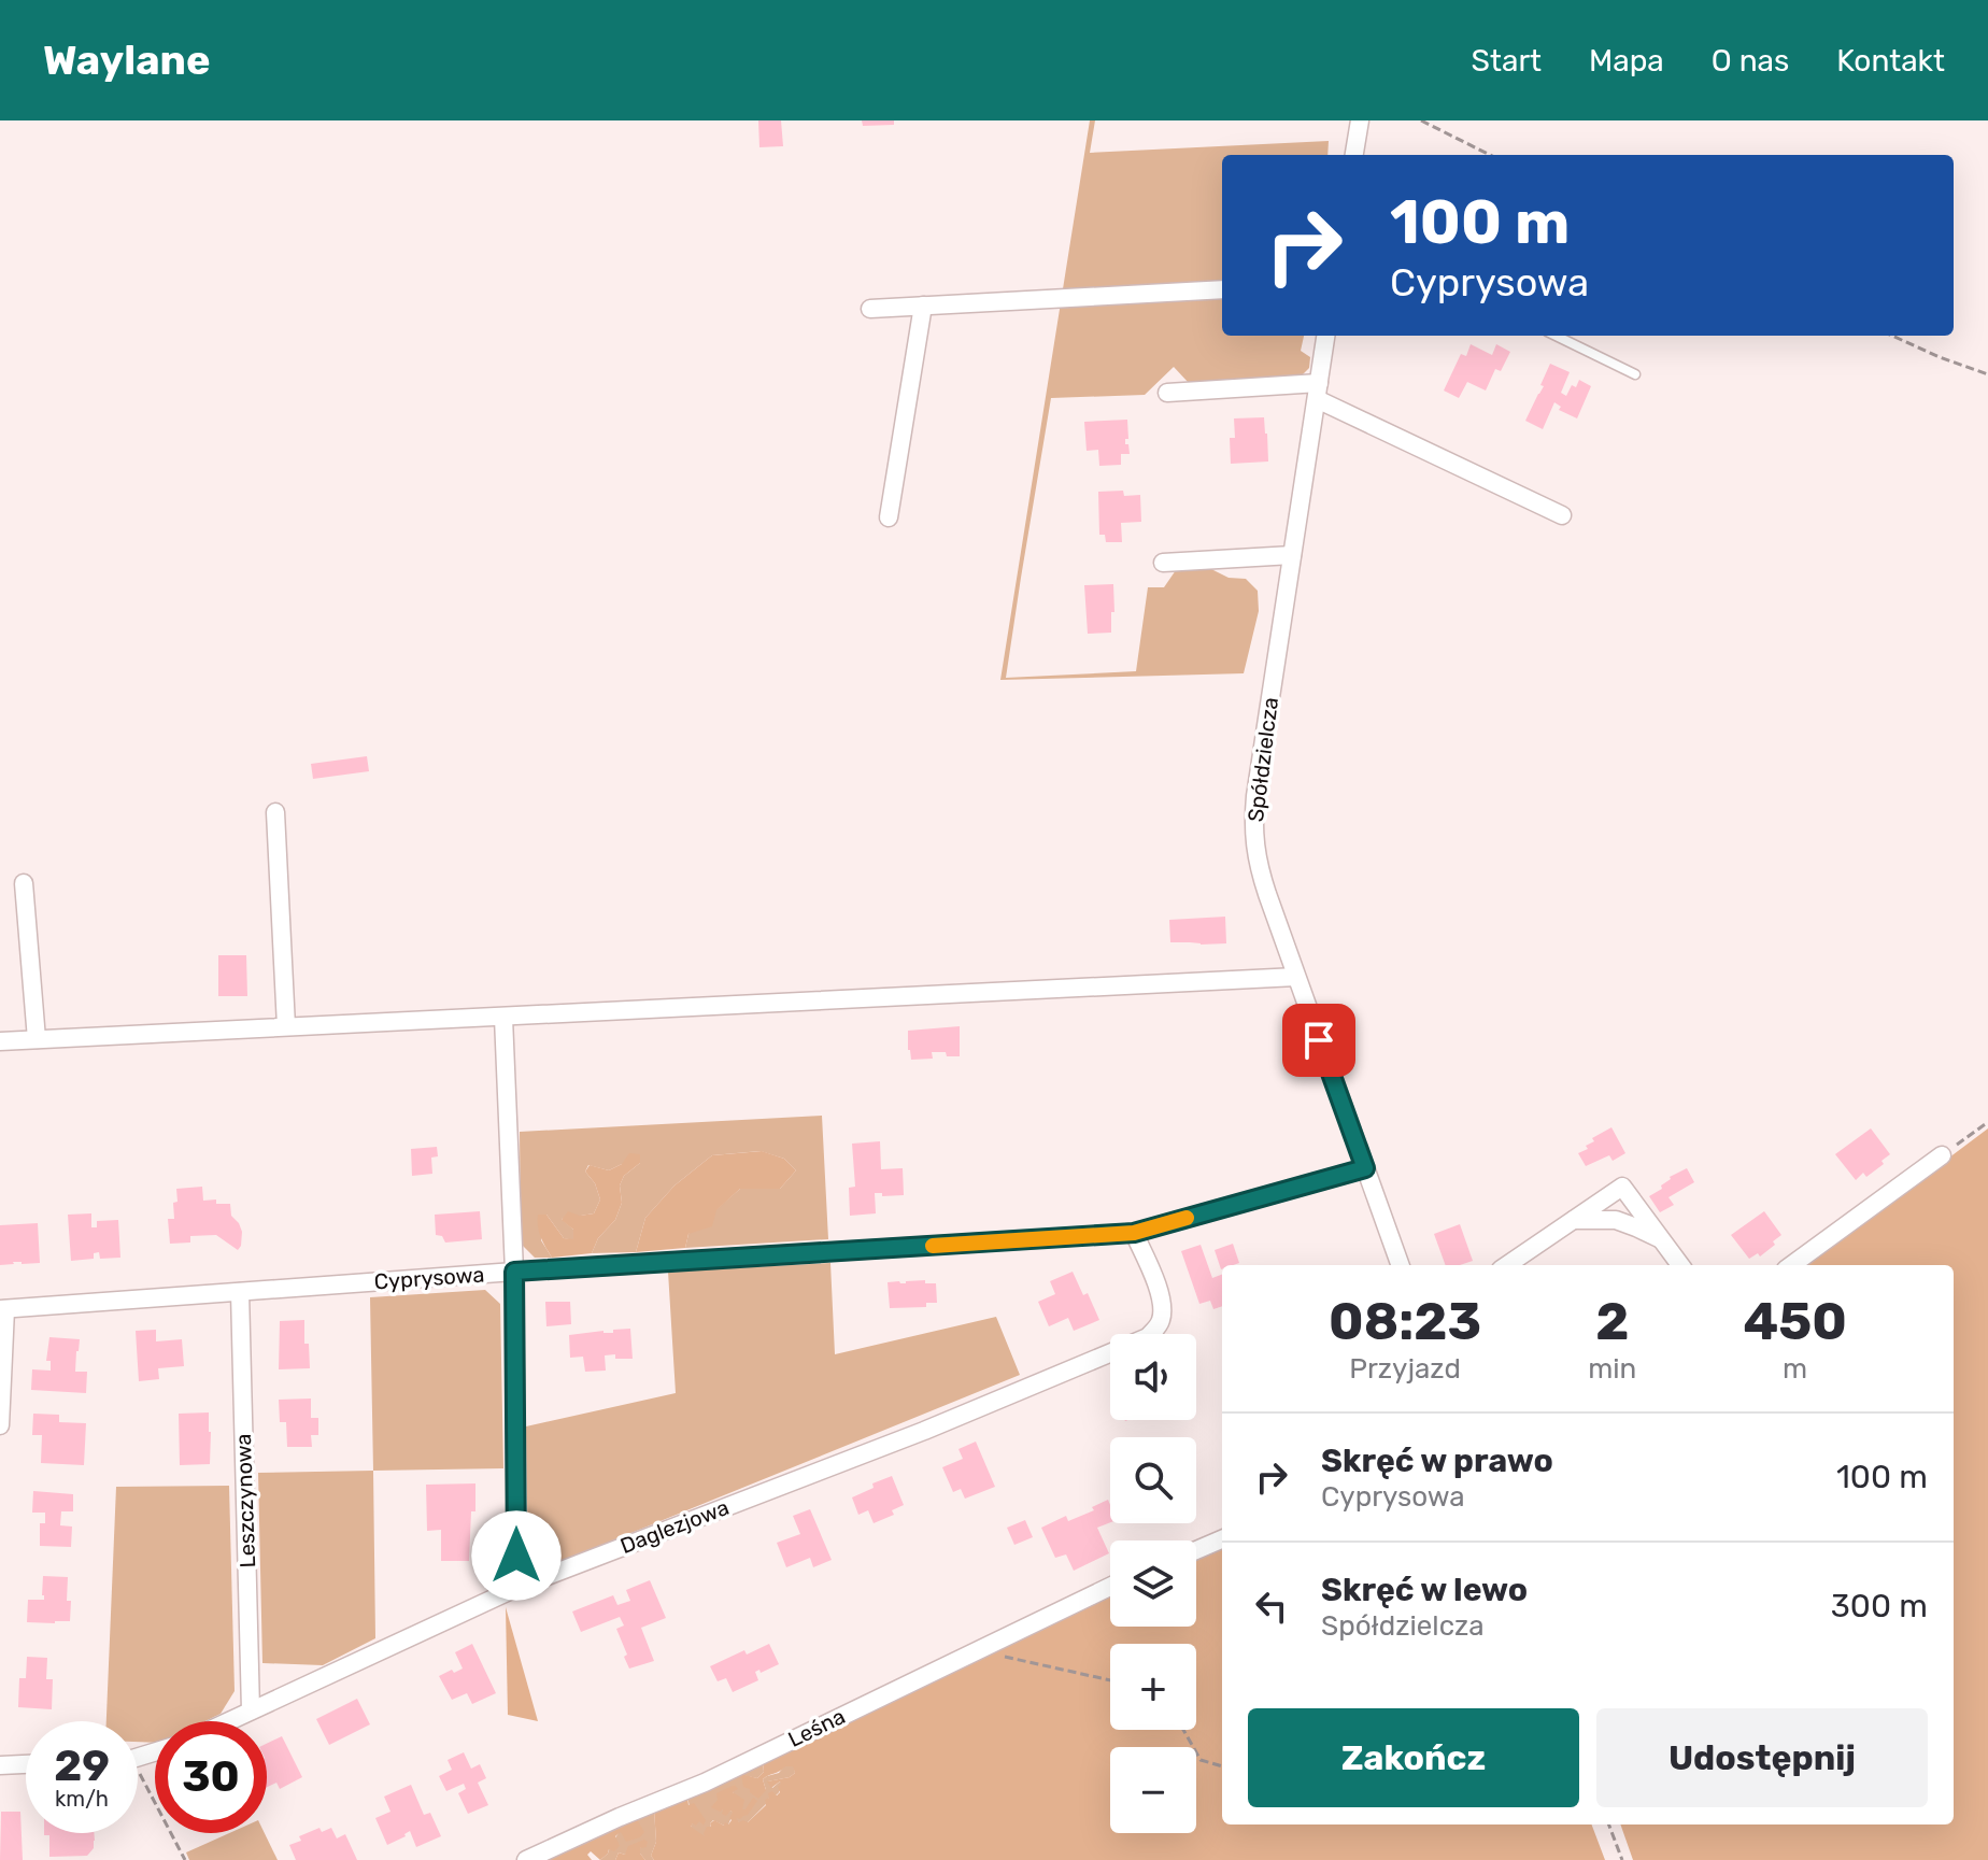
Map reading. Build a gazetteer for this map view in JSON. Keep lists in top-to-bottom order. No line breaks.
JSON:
{"streets":{"street":["Spółdzielcza","Cyprysowa","Leszczynowa","Daglezjowa","Leśna"]},"crossings":[["Spółdzielcza","Cyprysowa"],["Cyprysowa","Leszczynowa"],["Cyprysowa","Daglezjowa"],["Leszczynowa","Daglezjowa"]],"page":{"header":"Waylane","nav":["Start","Mapa","O nas","Kontakt"],"turn":["100 m","Cyprysowa"],"eta":["08:23","Przyjazd","2","min","450","m"],"map_buttons":["+","−"],"list":[{"name":"Skręć w prawo","note":"Cyprysowa","value":"100 m"},{"name":"Skręć w lewo","note":"Spółdzielcza","value":"300 m"}],"buttons":["Zakończ","Udostępnij"],"speed":"29 km/h","limit":"30"}}
